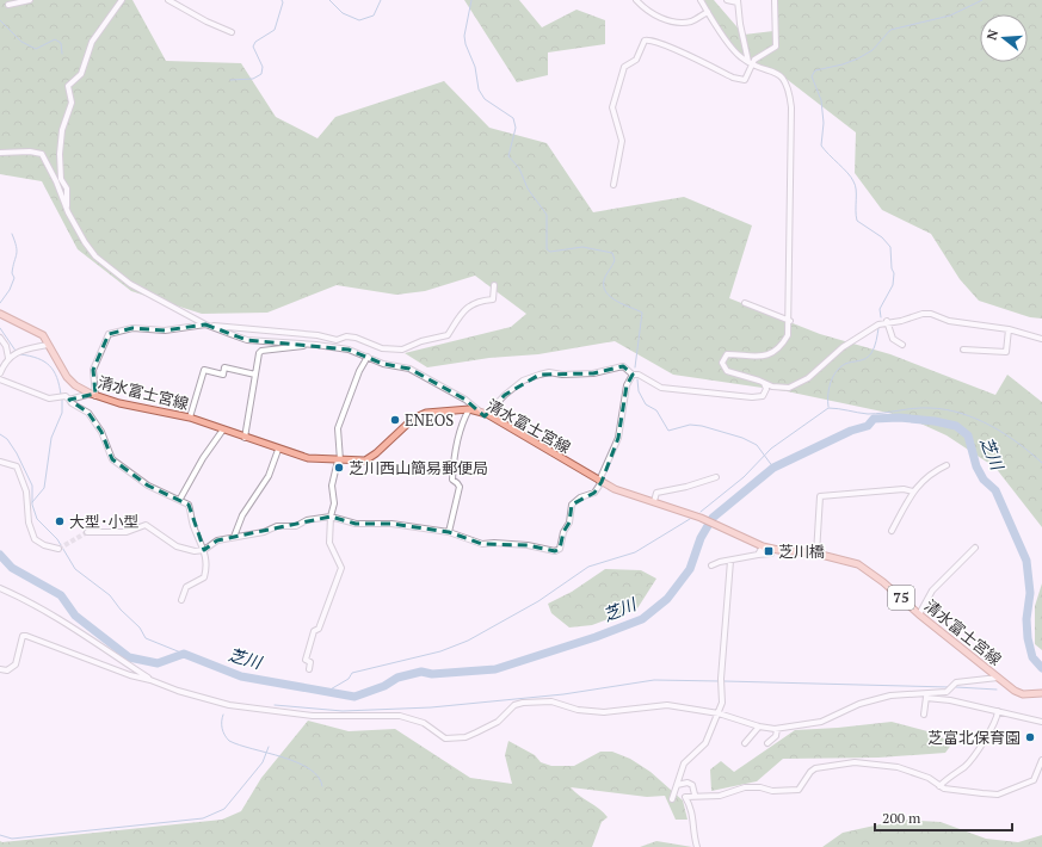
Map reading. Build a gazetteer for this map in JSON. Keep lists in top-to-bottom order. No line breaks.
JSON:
{"streets":{"main road":["清水富士宮線","75"]},"water":["芝川"],"places":{"other":["ENEOS","芝川西山簡易郵便局","大型･小型","芝富北保育園"],"transit":["芝川橋"]},"scale_bar":"200 m","north":"left"}
